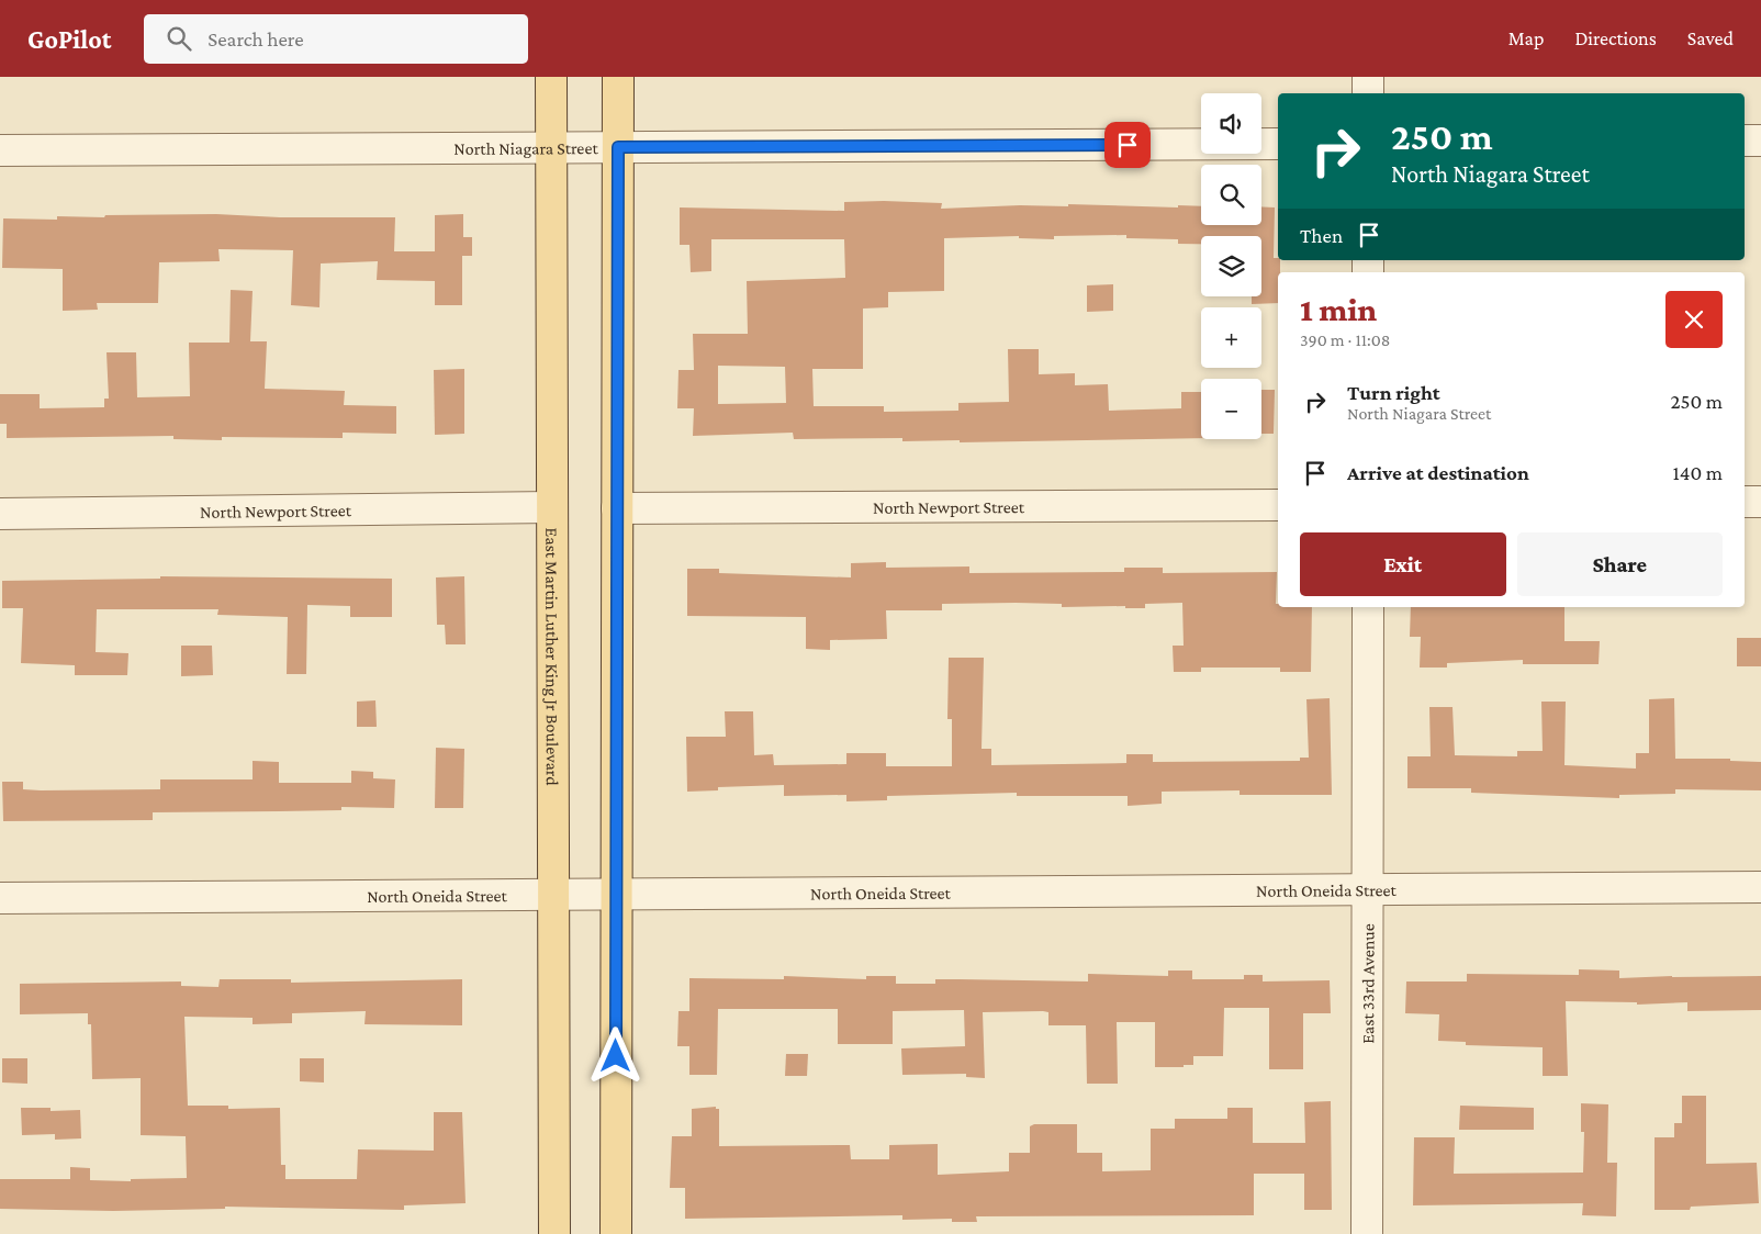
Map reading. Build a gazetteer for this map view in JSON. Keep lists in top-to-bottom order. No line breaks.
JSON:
{"streets":{"main road":["East Martin Luther King Jr Boulevard"],"street":["North Niagara Street","North Newport Street","North Oneida Street","East 33rd Avenue"]},"crossings":[["North Niagara Street","East Martin Luther King Jr Boulevard"],["North Newport Street","East Martin Luther King Jr Boulevard"],["East Martin Luther King Jr Boulevard","North Oneida Street"],["North Oneida Street","East 33rd Avenue"]],"page":{"header":"GoPilot","search":"Search here","nav":["Map","Directions","Saved"],"map_buttons":["+","−"],"turn":["250 m","North Niagara Street"],"then":"Then","heading":["1 min","390 m · 11:08"],"list":[{"name":"Turn right","note":"North Niagara Street","value":"250 m"},{"name":"Arrive at destination","value":"140 m"}],"buttons":["Exit","Share"]}}
